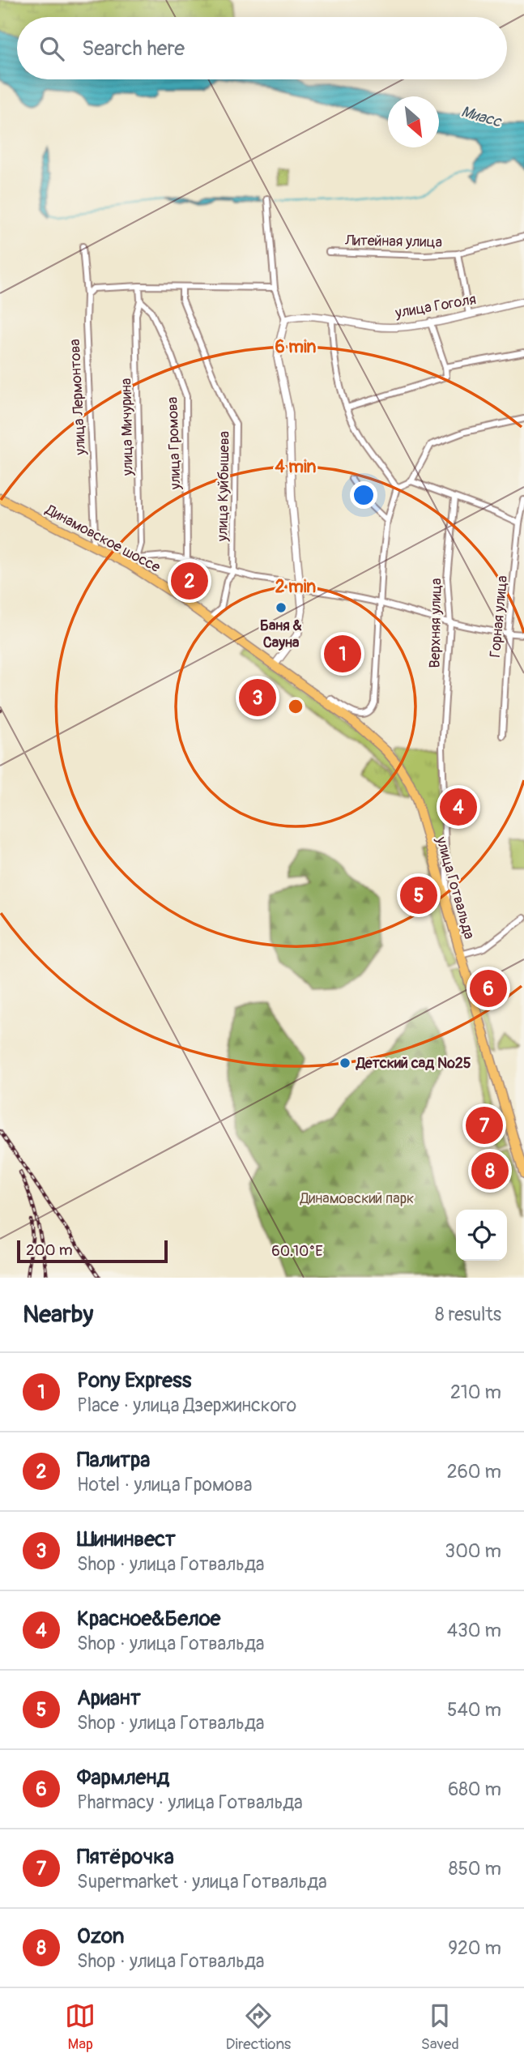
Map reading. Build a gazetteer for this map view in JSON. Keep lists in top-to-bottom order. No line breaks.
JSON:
{"streets":{"main road":["Динамовское шоссе","улица Готвальда"],"street":["Литейная улица","улица Гоголя","улица Лермонтова","улица Мичурина","улица Громова","улица Куйбышева","Горная улица","Верхняя улица"]},"crossings":[["улица Лермонтова","Динамовское шоссе"],["улица Мичурина","улица Громова"],["улица Громова","Динамовское шоссе"],["улица Куйбышева","Динамовское шоссе"],["Динамовское шоссе","улица Готвальда"],["Верхняя улица","улица Готвальда"]],"water":["Миасс"],"parks":["Динамовский парк"],"places":["Баня & Сауна","Детский сад №25"],"scale_bar":"200 m","north":"bottom right","page":{"search":"Search here","pins":["2","1","3","4","5","6","7","8"],"scale":"200 m","heading":["Nearby","8 results"],"list":[{"mark":"1","name":"Pony Express","note":"Place · улица Дзержинского","value":"210 m"},{"mark":"2","name":"Палитра","note":"Hotel · улица Громова","value":"260 m"},{"mark":"3","name":"Шининвест","note":"Shop · улица Готвальда","value":"300 m"},{"mark":"4","name":"Красное&Белое","note":"Shop · улица Готвальда","value":"430 m"},{"mark":"5","name":"Ариант","note":"Shop · улица Готвальда","value":"540 m"},{"mark":"6","name":"Фармленд","note":"Pharmacy · улица Готвальда","value":"680 m"},{"mark":"7","name":"Пятёрочка","note":"Supermarket · улица Готвальда","value":"850 m"},{"mark":"8","name":"Ozon","note":"Shop · улица Готвальда","value":"920 m"}],"nav":["Map","Directions","Saved"]},"coordinates":["60.10°E"],"rings":["6 min","4 min","2 min"]}
